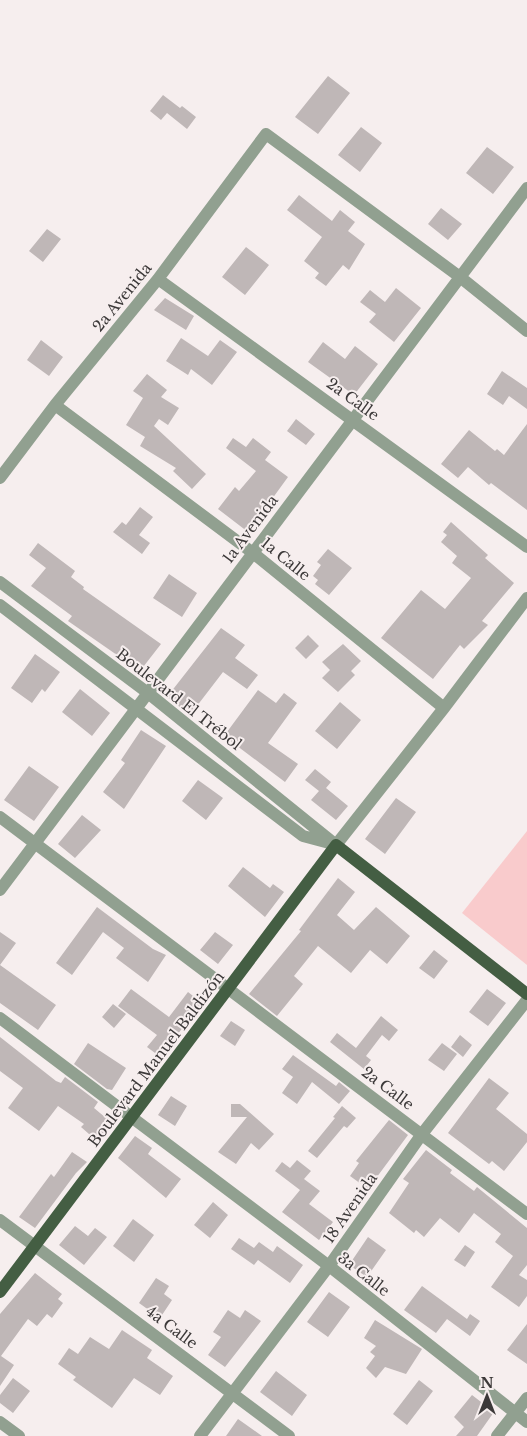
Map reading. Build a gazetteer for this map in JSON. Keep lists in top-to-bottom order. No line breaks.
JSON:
{"streets":{"main road":["Boulevard El Trébol","Boulevard Manuel Baldizón"],"street":["2a Avenida","2a Calle","1a Avenida","1a Calle","18 Avenida","3a Calle","4a Calle"]},"crossings":[["2a Avenida","2a Calle"],["2a Avenida","1a Avenida"],["2a Avenida","1a Calle"],["2a Calle","1a Avenida"],["2a Calle","Boulevard Manuel Baldizón"],["2a Calle","18 Avenida"],["1a Avenida","1a Calle"],["1a Avenida","Boulevard El Trébol"],["Boulevard El Trébol","Boulevard Manuel Baldizón"],["Boulevard Manuel Baldizón","3a Calle"],["Boulevard Manuel Baldizón","4a Calle"],["18 Avenida","3a Calle"],["18 Avenida","4a Calle"]],"north":"top"}
